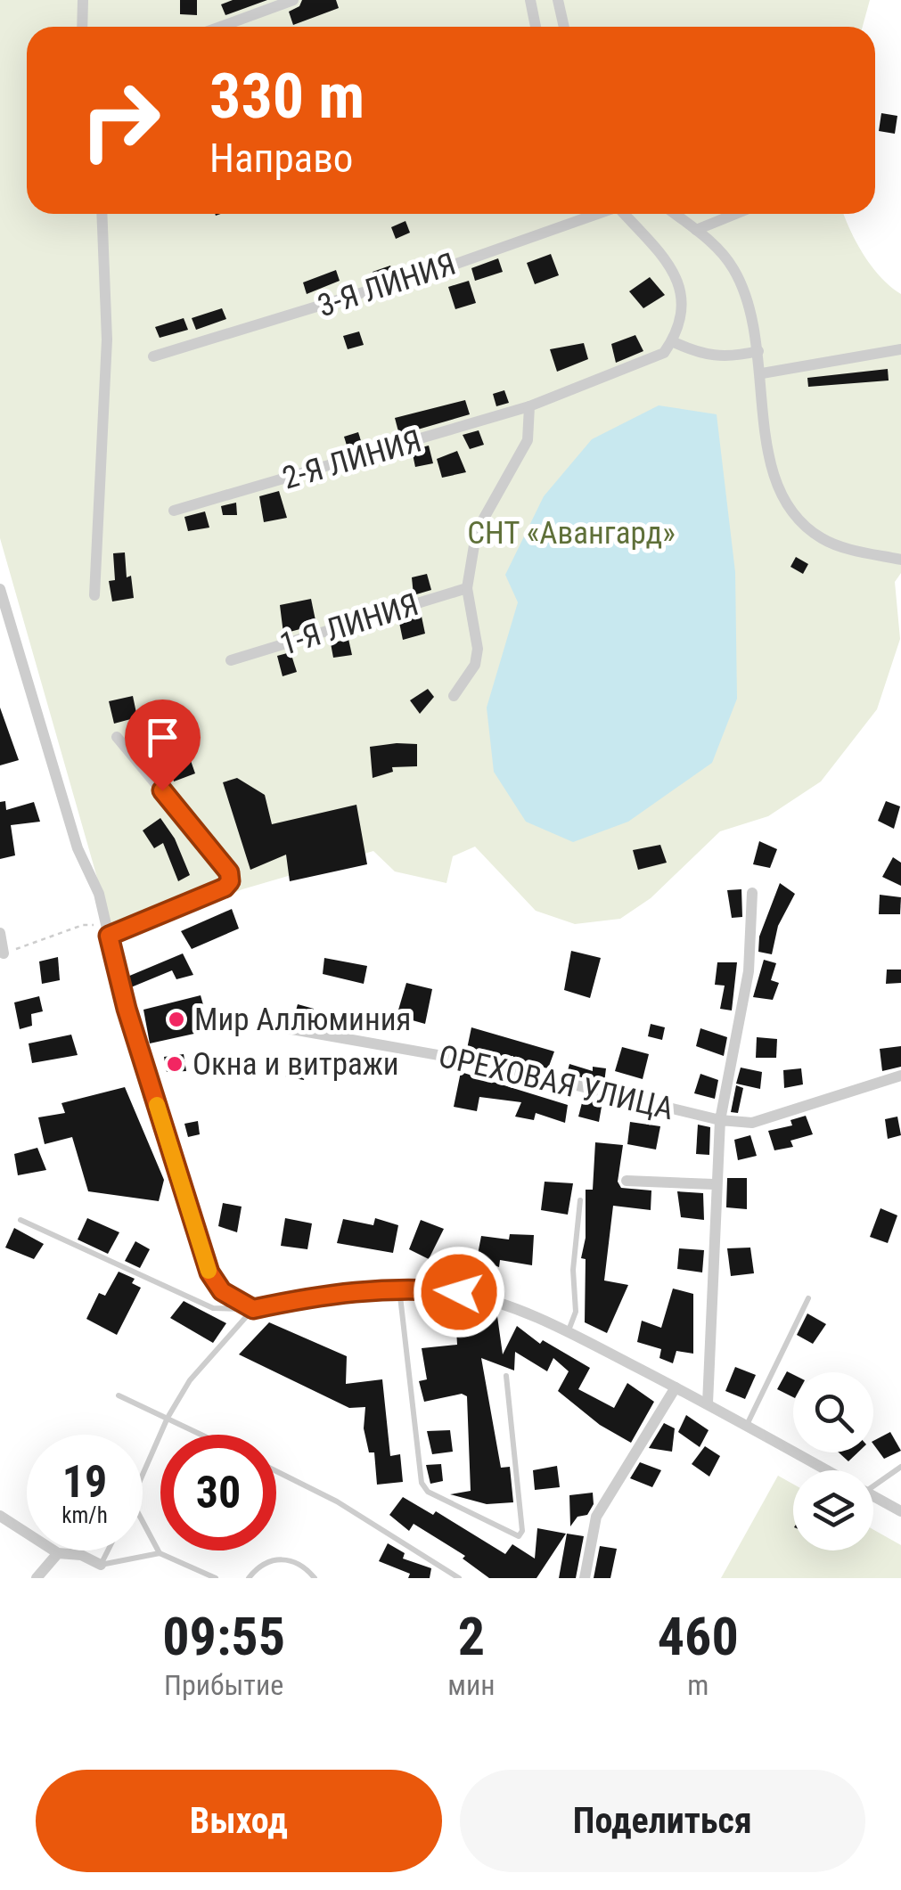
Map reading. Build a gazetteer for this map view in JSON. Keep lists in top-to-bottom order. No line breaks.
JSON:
{"streets":{"street":["3-Я ЛИНИЯ","2-Я ЛИНИЯ","1-Я ЛИНИЯ","ОРЕХОВАЯ УЛИЦА"]},"parks":["СНТ «Авангард»"],"places":["Мир Аллюминия","Окна и витражи"],"page":{"turn":["330 m","Направо"],"speed":"19 km/h","limit":"30","eta":["09:55","Прибытие","2","мин","460","m"],"buttons":["Выход","Поделиться"]}}
